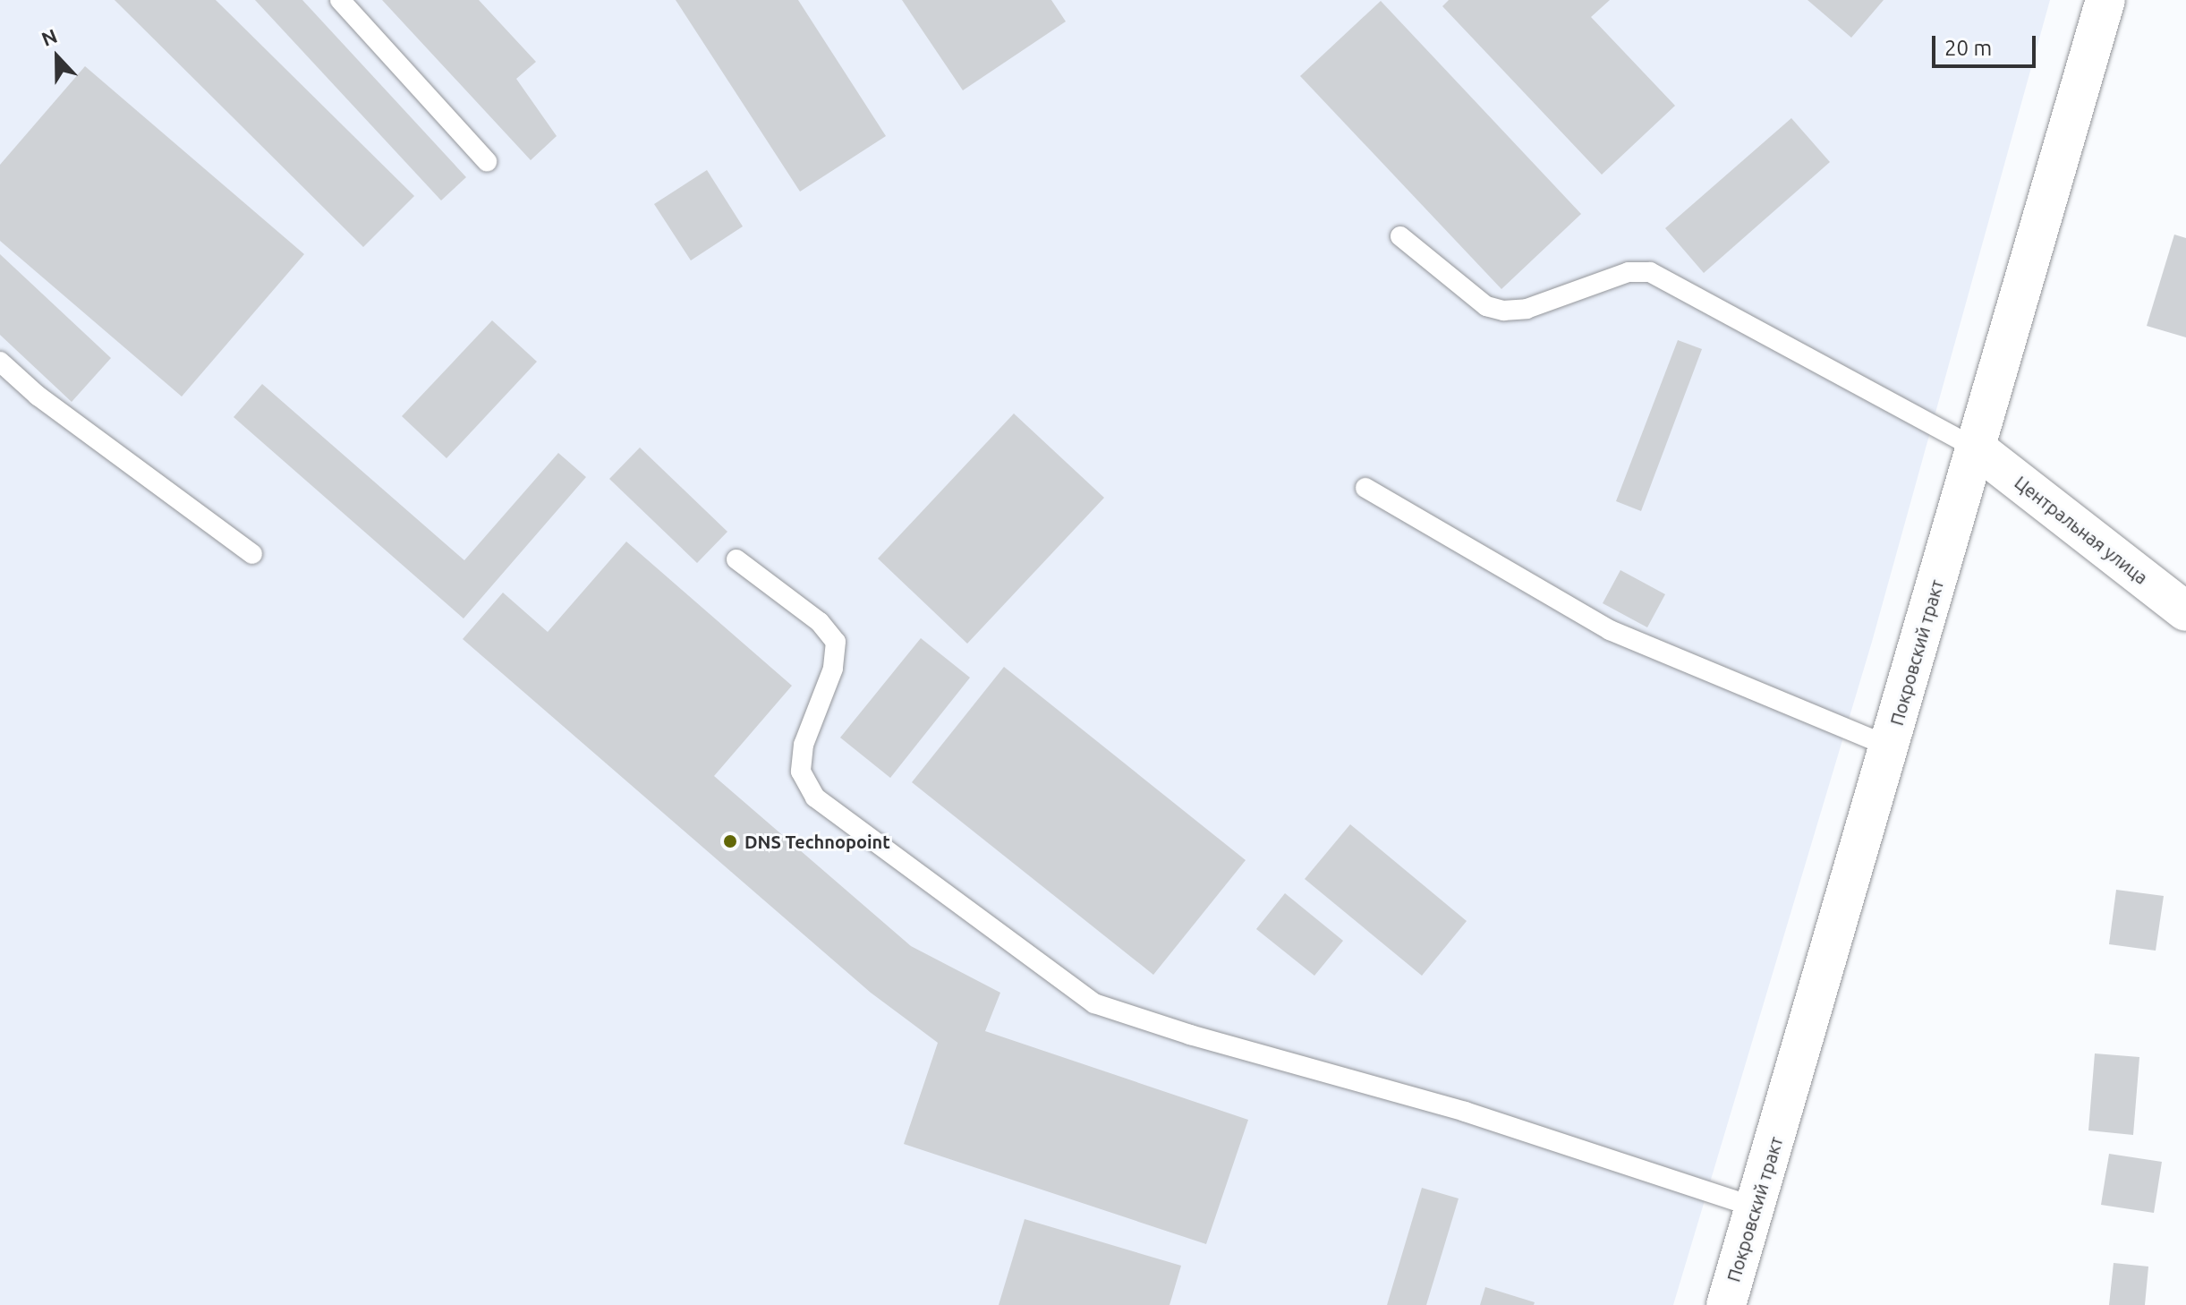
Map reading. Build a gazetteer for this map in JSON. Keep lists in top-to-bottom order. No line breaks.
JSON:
{"streets":{"main road":["Центральная улица","Покровский тракт"]},"crossings":[["Центральная улица","Покровский тракт"]],"places":["DNS Technopoint"],"scale_bar":"20 m","north":"top"}
